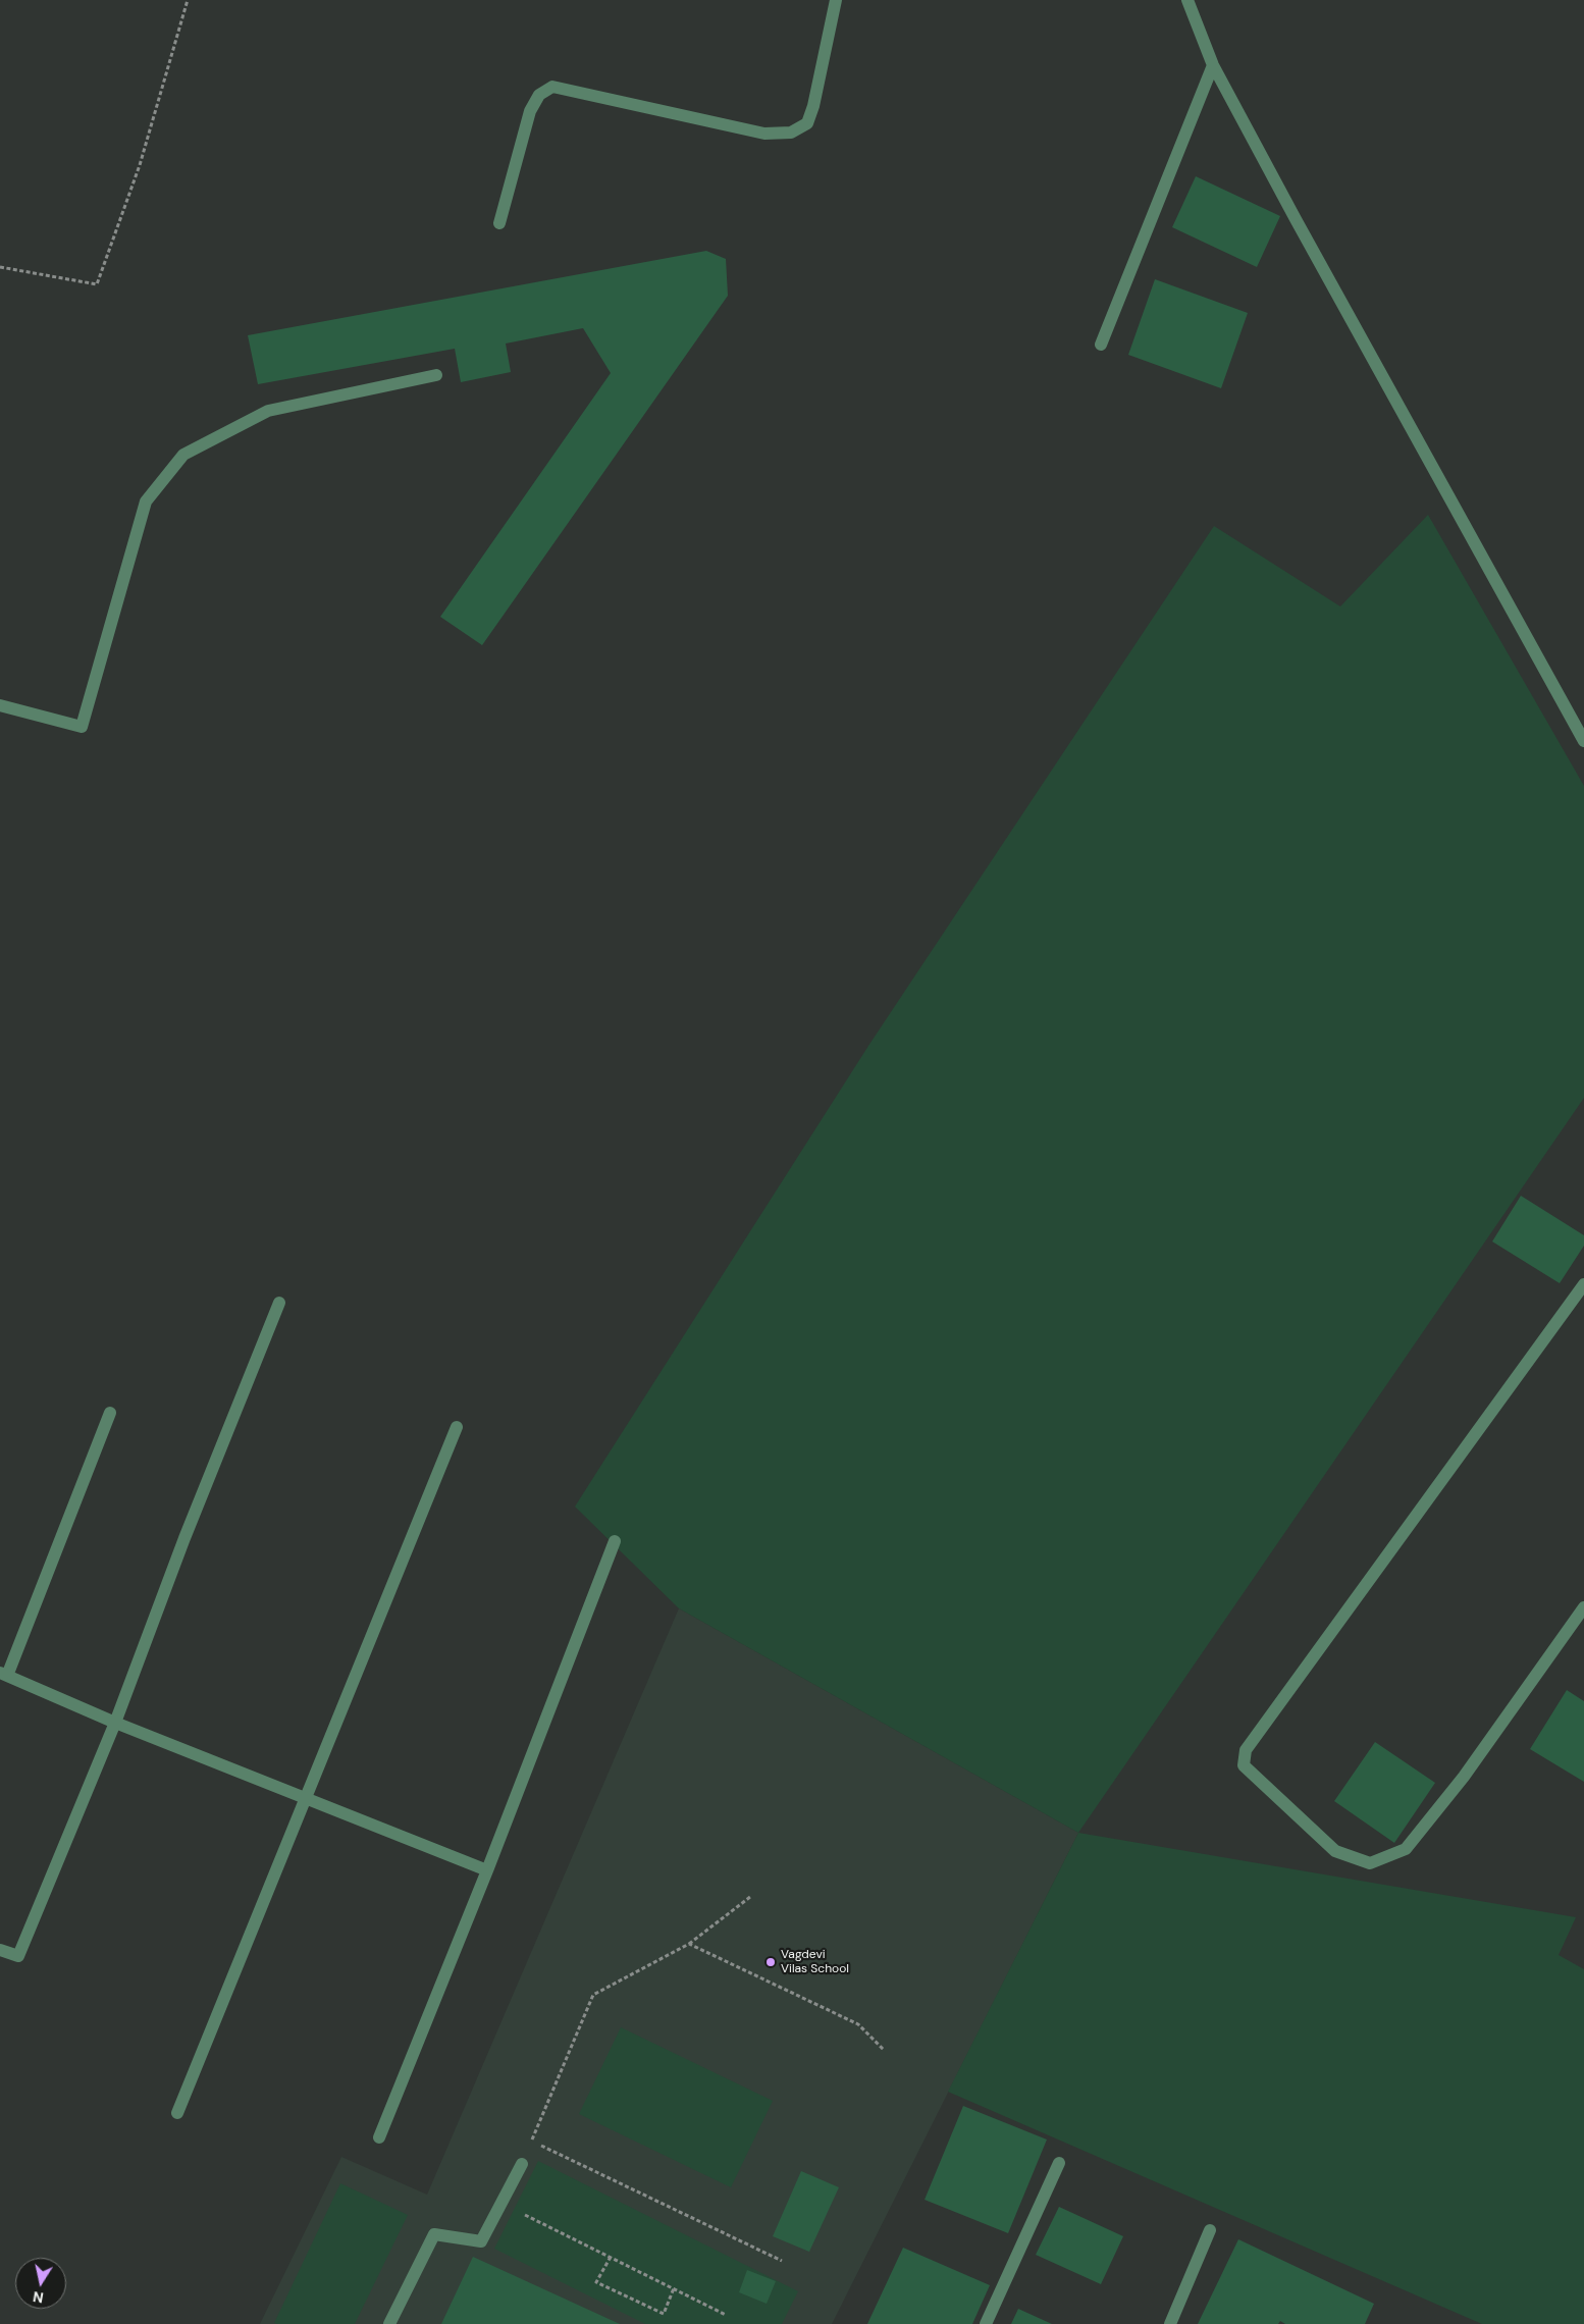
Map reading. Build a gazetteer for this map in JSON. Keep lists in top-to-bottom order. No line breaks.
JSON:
{"places":["Vagdevi Vilas School"],"north":"bottom"}
